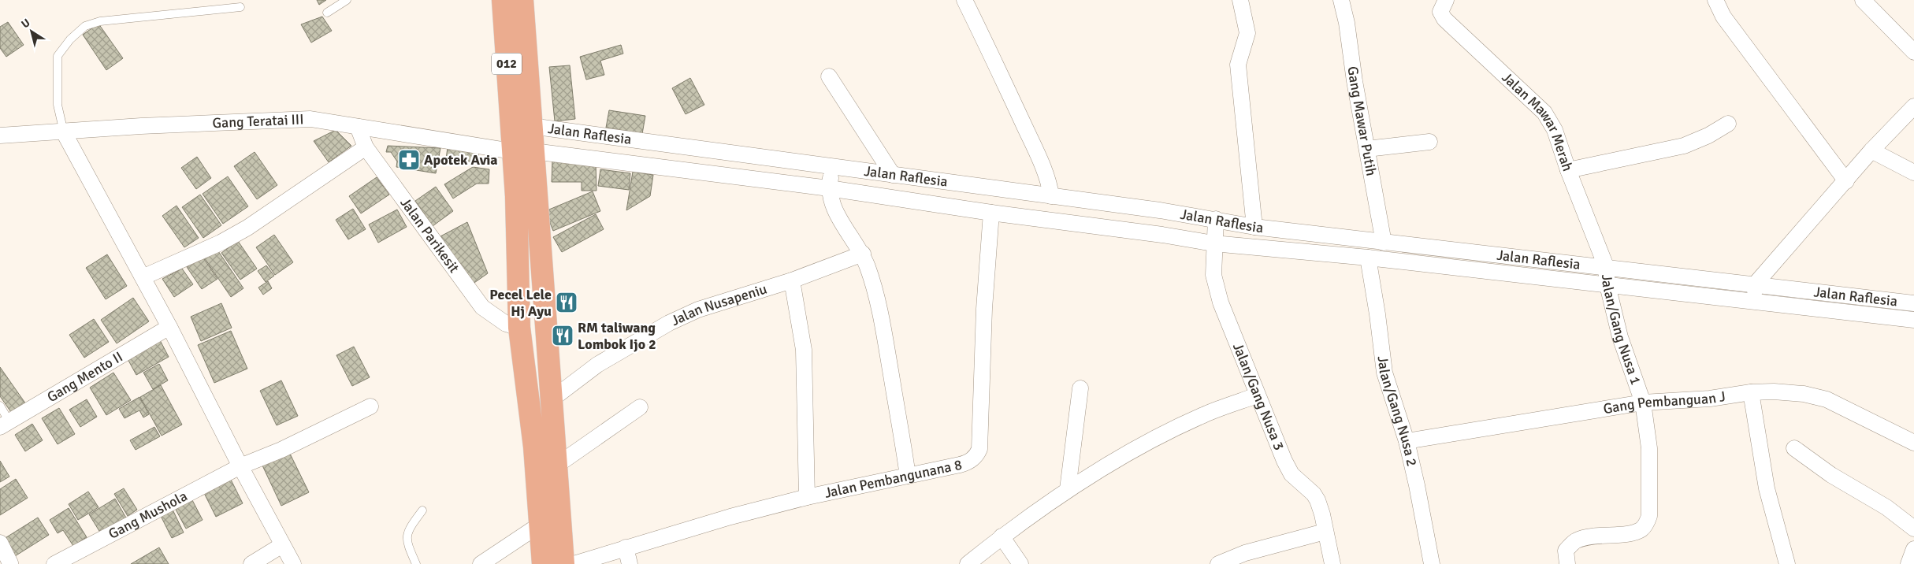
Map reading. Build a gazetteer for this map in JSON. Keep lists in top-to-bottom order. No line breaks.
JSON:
{"streets":{"main road":["012"],"street":["Gang Mawar Putih","Gang Teratai III","Jalan Mawar Merah","Jalan Raflesia","Jalan Parikesit","Jalan Nusapeniu","Jalan/Gang Nusa 1","Gang Mento II","Jalan/Gang Nusa 3","Gang Pembanguan J","Jalan/Gang Nusa 2","Jalan Pembangunana 8","Gang Mushola"]},"crossings":[["012","Gang Teratai III"],["012","Jalan Raflesia"],["Gang Mawar Putih","Jalan Raflesia"],["Gang Teratai III","Jalan Raflesia"],["Gang Teratai III","Jalan Parikesit"],["Jalan Mawar Merah","Jalan Raflesia"],["Jalan Mawar Merah","Jalan/Gang Nusa 1"],["Jalan Raflesia","Jalan/Gang Nusa 1"],["Jalan Raflesia","Jalan/Gang Nusa 3"],["Jalan Raflesia","Jalan/Gang Nusa 2"],["Jalan Raflesia","Jalan Pembangunana 8"],["Jalan/Gang Nusa 1","Gang Pembanguan J"],["Gang Pembanguan J","Jalan/Gang Nusa 2"]],"places":{"pharmacy":["Apotek Avia"],"restaurant":["Pecel Lele Hj Ayu","RM taliwang Lombok Ijo 2"]},"north":"top left"}
